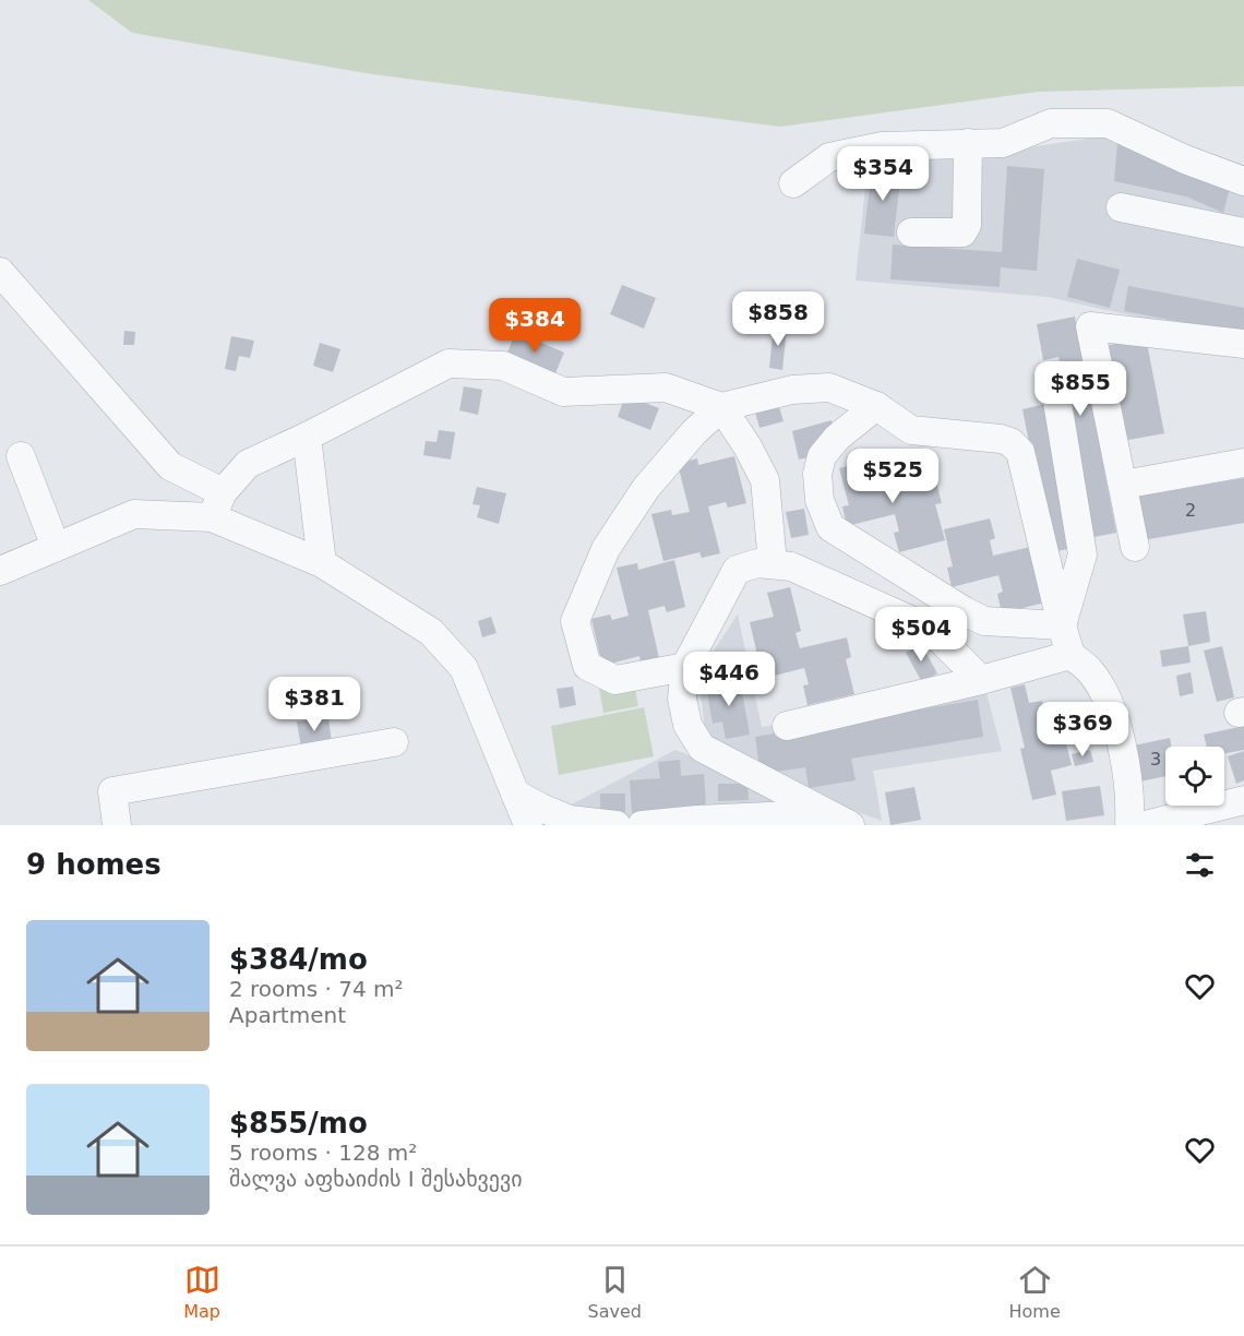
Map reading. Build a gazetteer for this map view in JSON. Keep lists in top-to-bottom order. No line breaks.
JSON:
{"house_numbers":["2","3"],"page":{"price":["$354","$858","$384","$855","$525","$504","$446","$381","$369"],"heading":"9 homes","list":[{"name":"$384/mo","note":"2 rooms · 74 m² · Apartment"},{"name":"$855/mo","note":"5 rooms · 128 m² · შალვა აფხაიძის I შესახვევი"}],"tabs":["Map","Saved","Home"]}}
